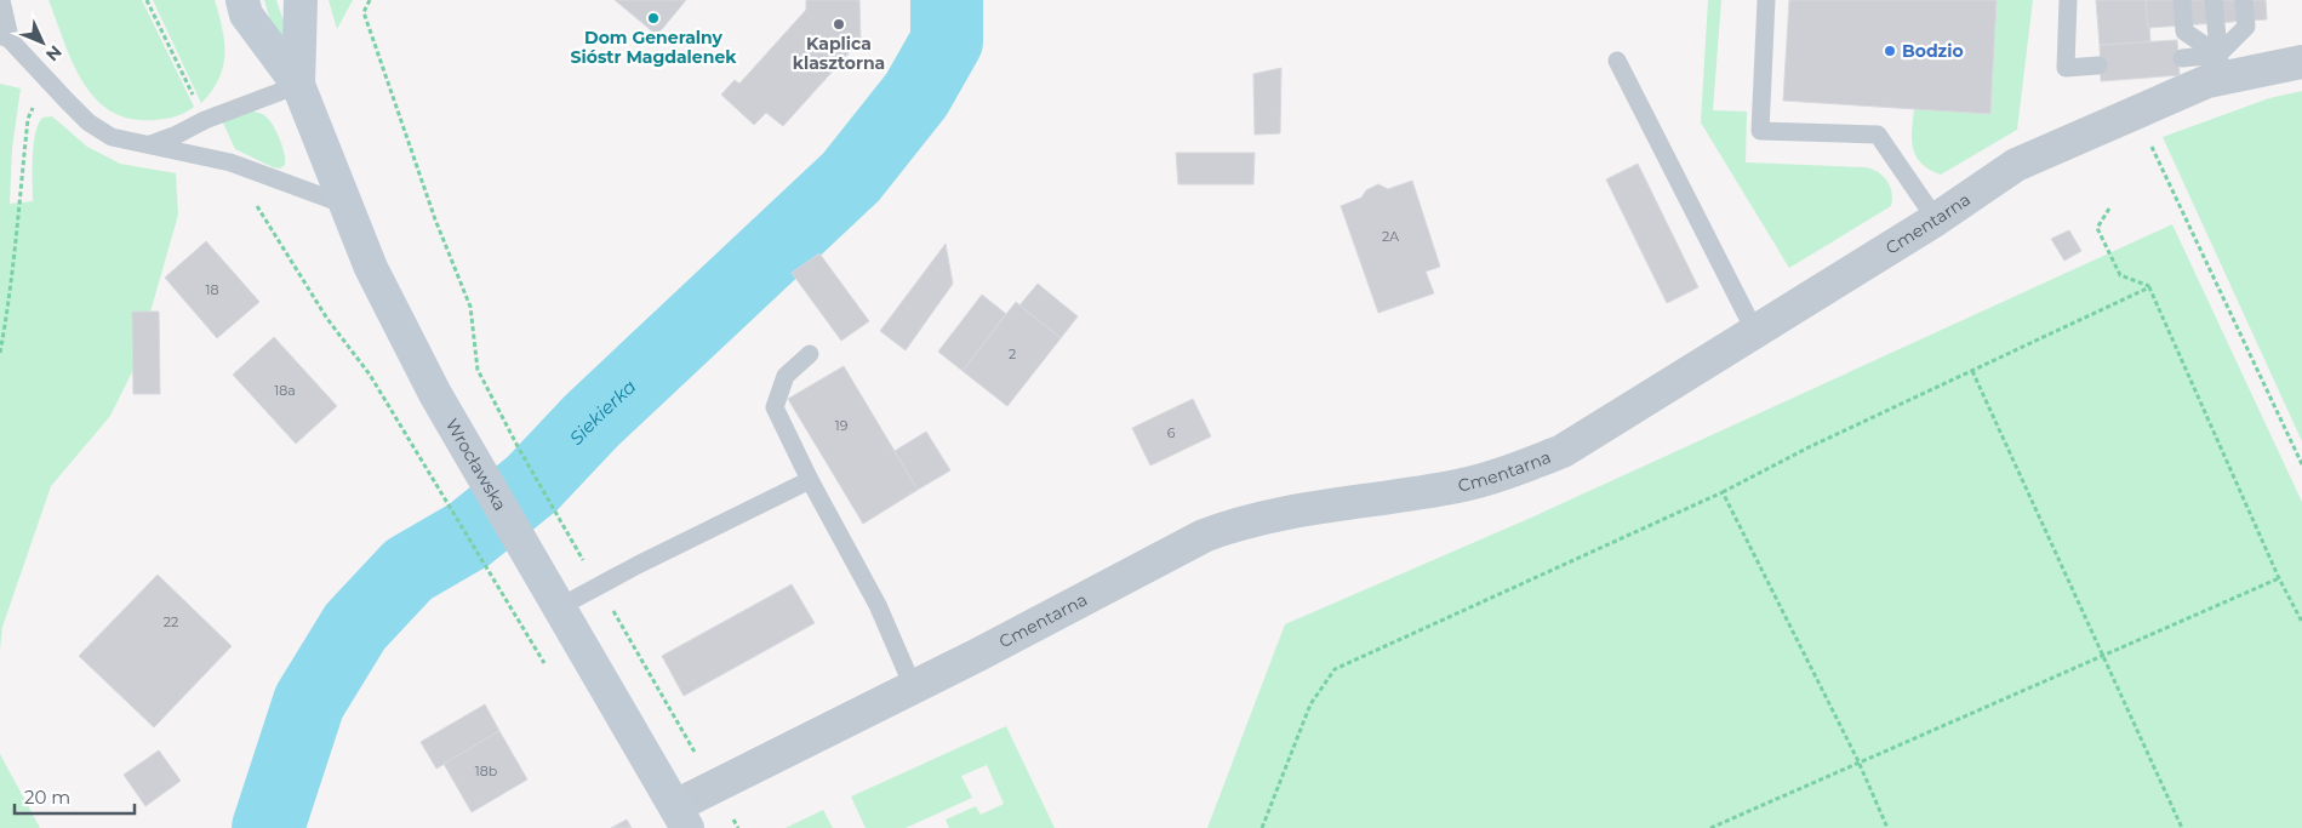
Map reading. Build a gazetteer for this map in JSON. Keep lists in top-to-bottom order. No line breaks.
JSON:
{"streets":{"main road":["Wrocławska"],"street":["Cmentarna"]},"crossings":[["Cmentarna","Wrocławska"]],"water":["Siekierka"],"places":["Dom Generalny Sióstr Magdalenek","Kaplica klasztorna","Bodzio"],"house_numbers":["2A","18","2","18a","19","6","22","18b"],"scale_bar":"20 m","north":"bottom right"}
